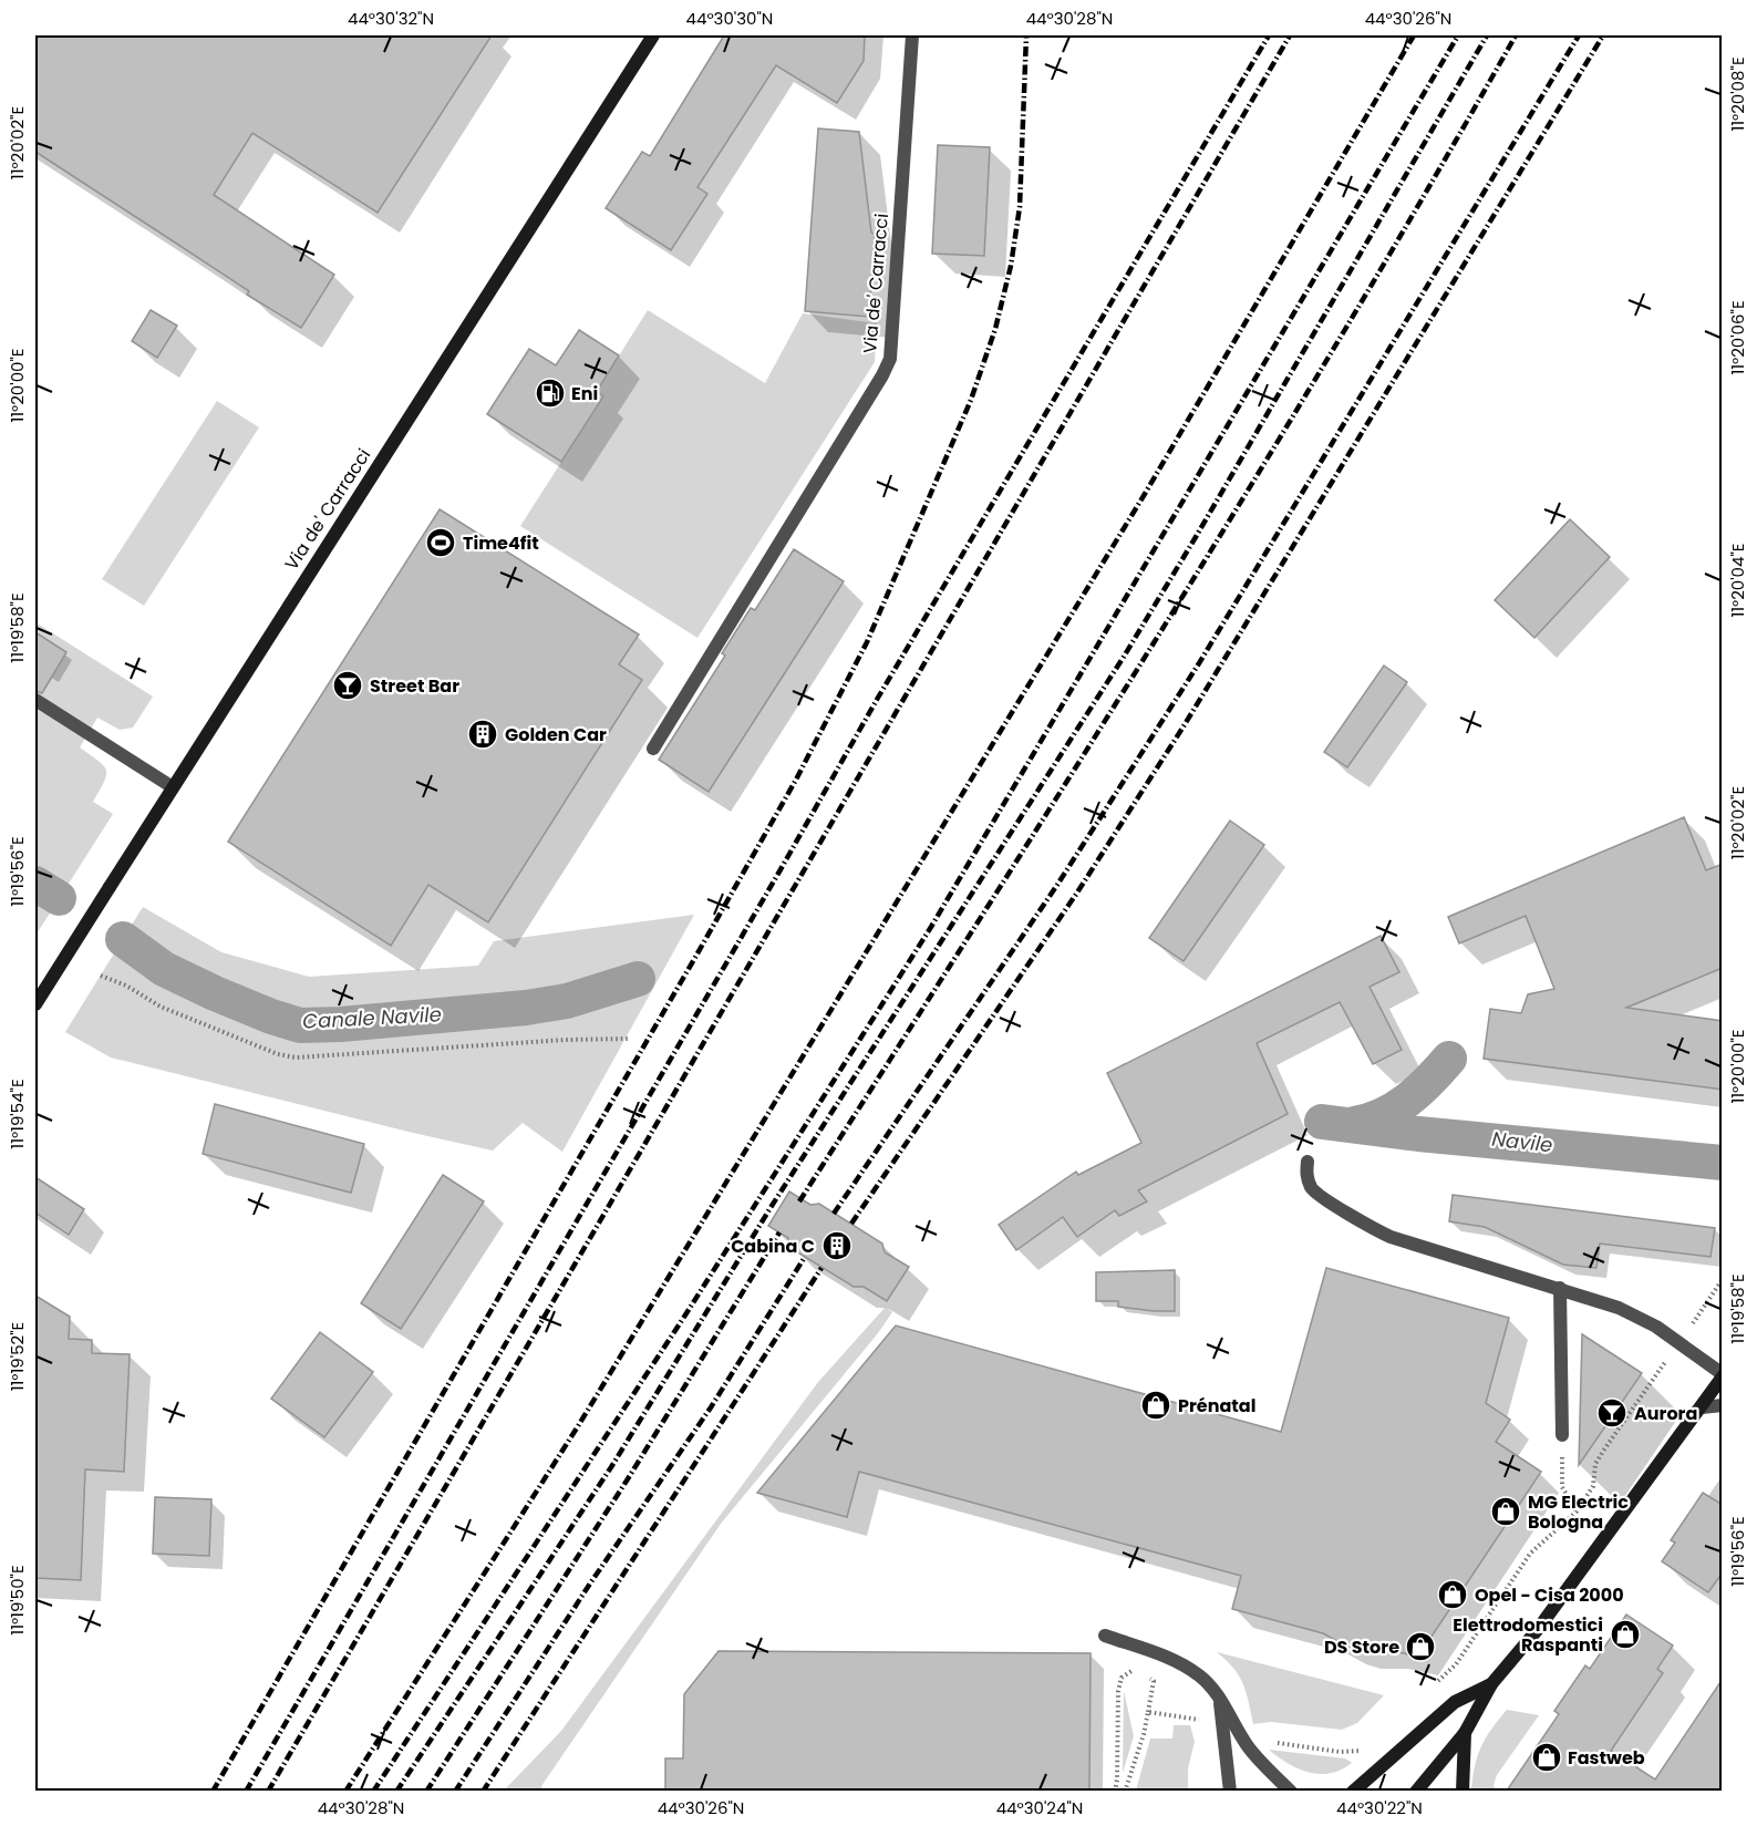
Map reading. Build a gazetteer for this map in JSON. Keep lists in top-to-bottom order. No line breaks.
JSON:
{"streets":{"street":["Via de' Carracci"]},"water":["Canale Navile","Navile"],"places":{"fuel station":["Eni"],"sports":["Time4fit"],"bar":["Street Bar","Aurora"],"building":["Golden Car","Cabina C"],"shop":["Prénatal","MG Electric Bologna","Opel - Cisa 2000","Elettrodomestici Raspanti","DS Store","Fastweb"]},"coordinates":["44°30'32\"N","44°30'30\"N","44°30'28\"N","44°30'26\"N","11°20'08\"E","11°20'02\"E","11°20'06\"E","11°20'00\"E","11°20'04\"E","11°19'58\"E","11°19'56\"E","11°19'54\"E","11°19'52\"E","11°19'50\"E","44°30'24\"N","44°30'22\"N"]}
